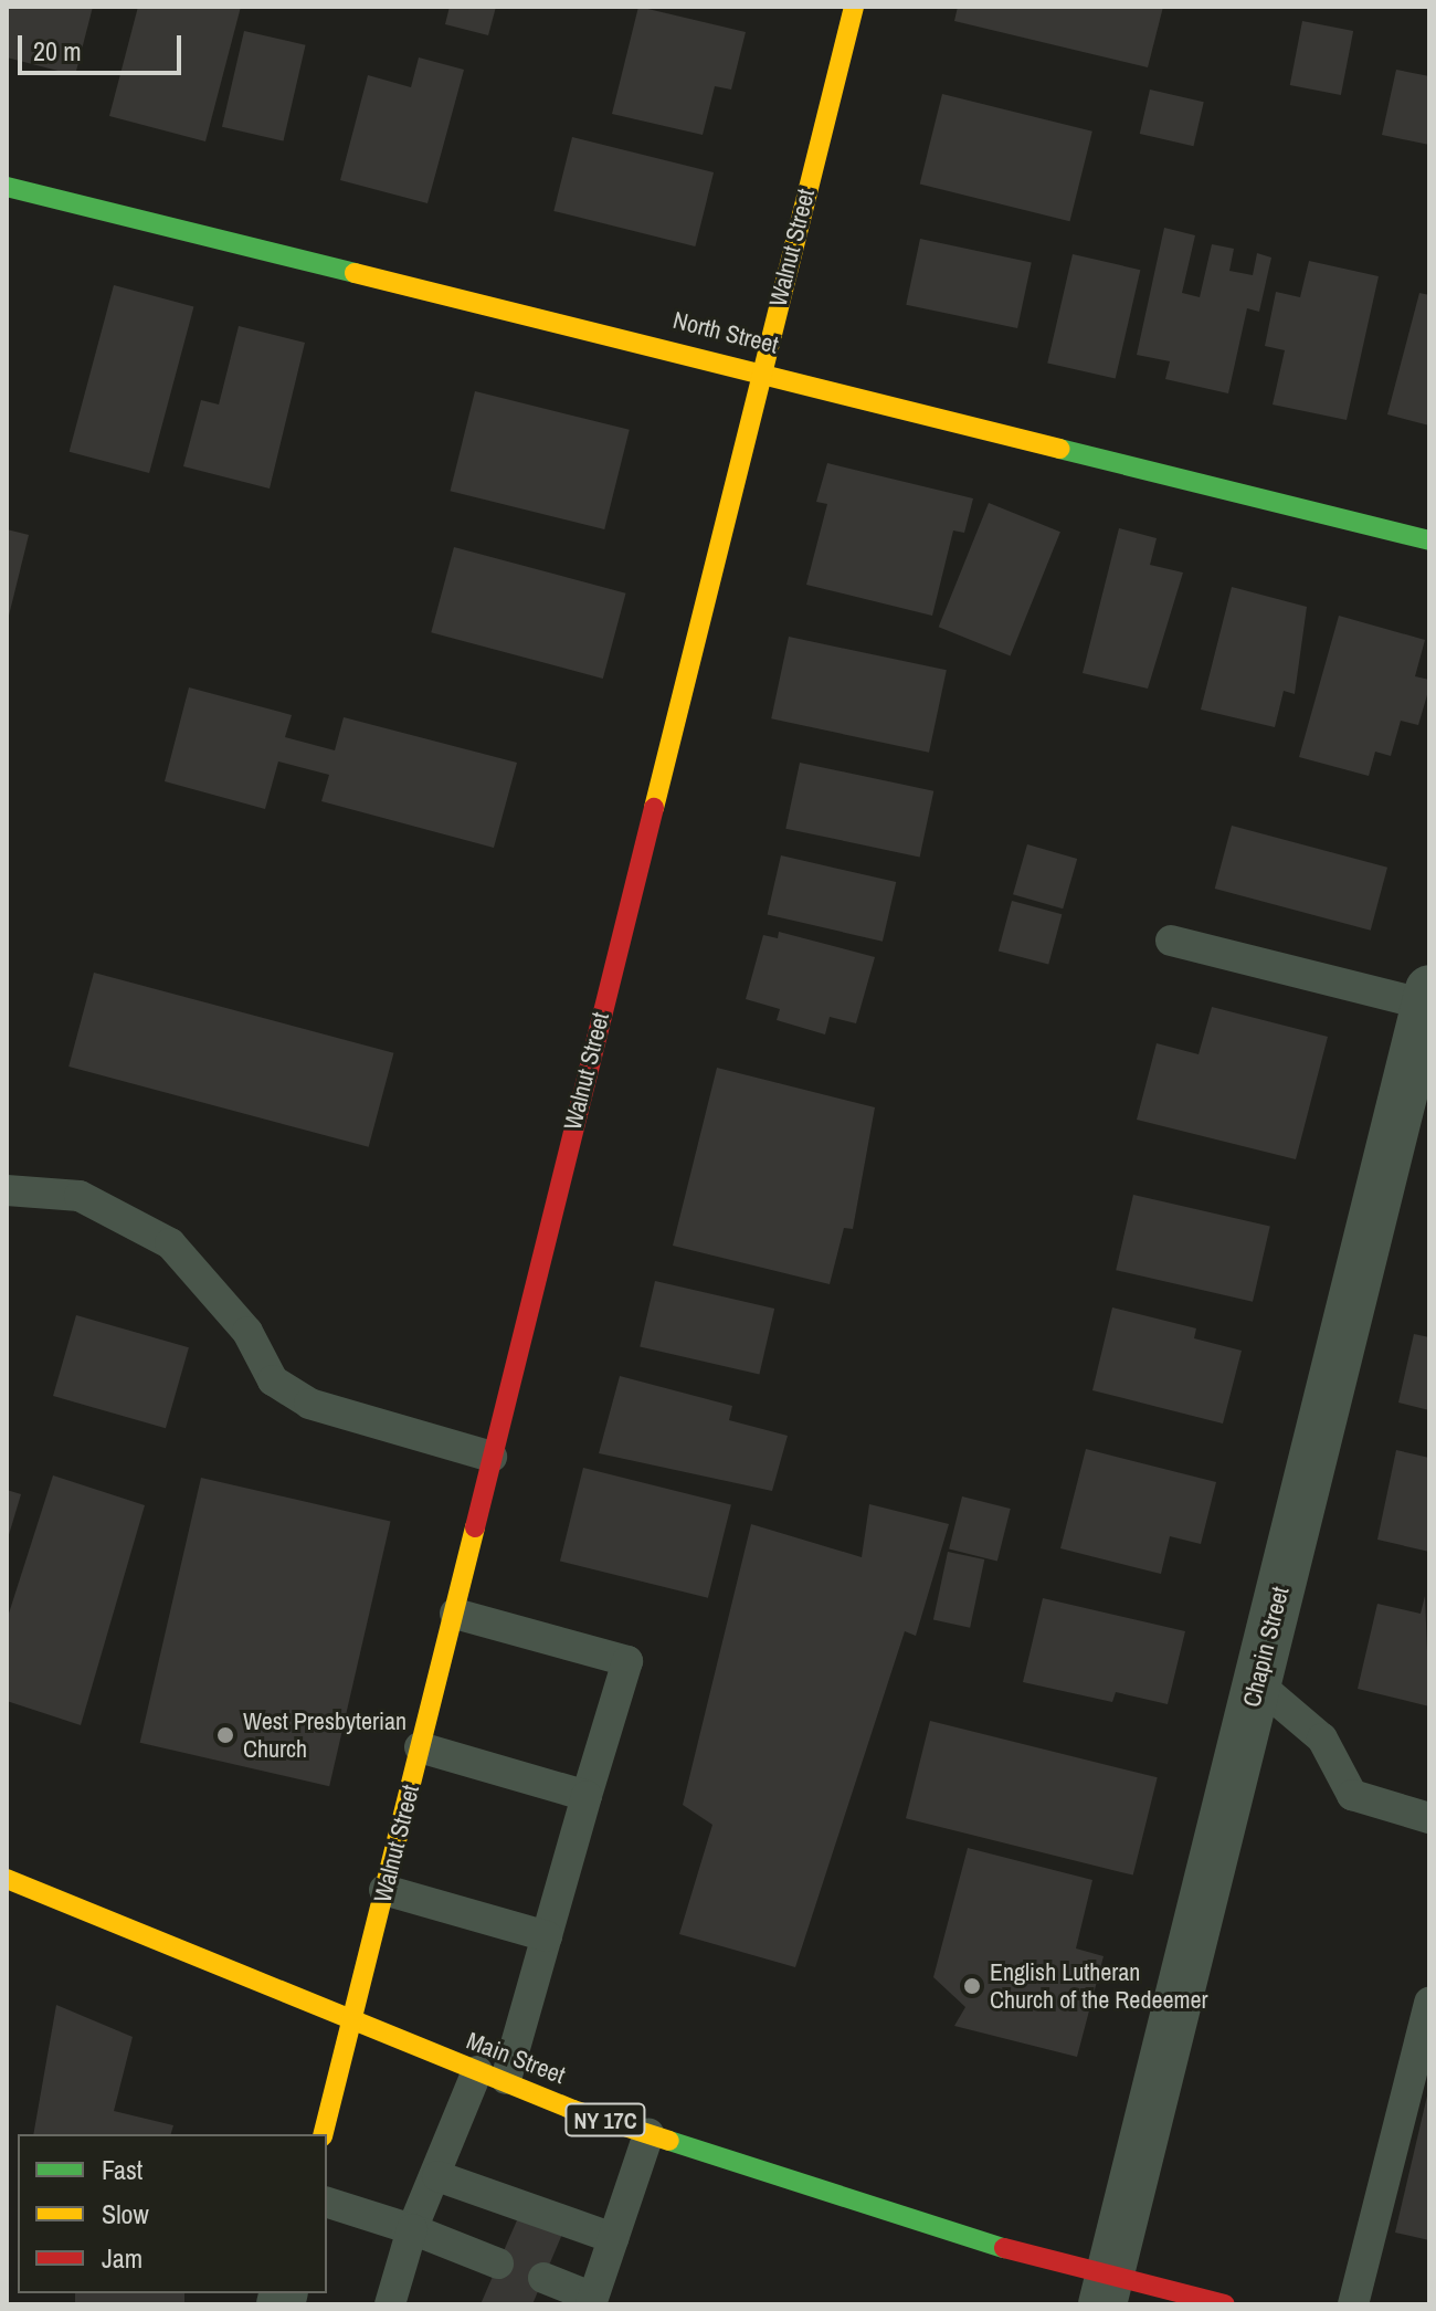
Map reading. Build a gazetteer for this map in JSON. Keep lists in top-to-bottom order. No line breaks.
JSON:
{"streets":{"street":["Walnut Street","North Street","Chapin Street","Main Street","NY 17C"]},"crossings":[["Walnut Street","North Street"],["Walnut Street","Main Street"],["Chapin Street","Main Street"]],"places":["West Presbyterian Church","English Lutheran Church of the Redeemer"],"legend":["Fast","Slow","Jam"],"scale_bar":"20 m"}
